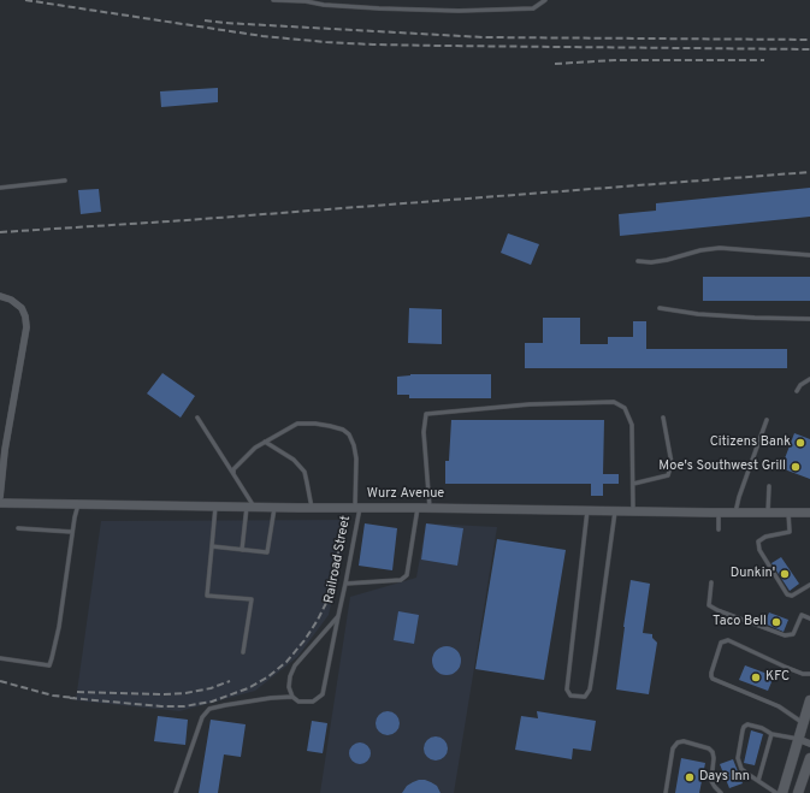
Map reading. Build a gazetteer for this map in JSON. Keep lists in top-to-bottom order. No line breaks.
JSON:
{"streets":{"street":["Wurz Avenue"],"lane":["Railroad Street"]},"crossings":[["Wurz Avenue","Railroad Street"]],"places":["Citizens Bank","Moe's Southwest Grill","Dunkin'","Taco Bell","KFC","Days Inn"]}
